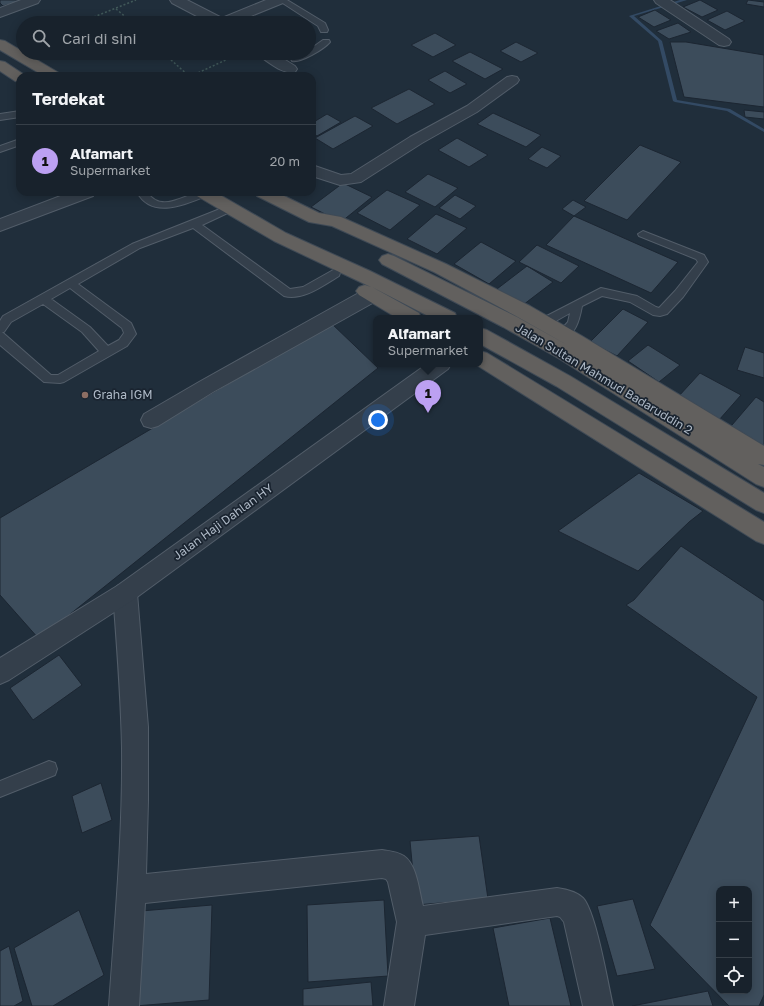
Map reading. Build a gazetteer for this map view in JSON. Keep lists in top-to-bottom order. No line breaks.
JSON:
{"streets":{"highway":["Jalan Sultan Mahmud Badaruddin 2"],"street":["Jalan Haji Dahlan HY"]},"places":["Graha IGM"],"page":{"search":"Cari di sini","heading":"Terdekat","list":[{"mark":"1","name":"Alfamart","note":"Supermarket","value":"20 m"}],"popup":["Alfamart","Supermarket"],"pins":"1","map_buttons":["+","−"]}}
